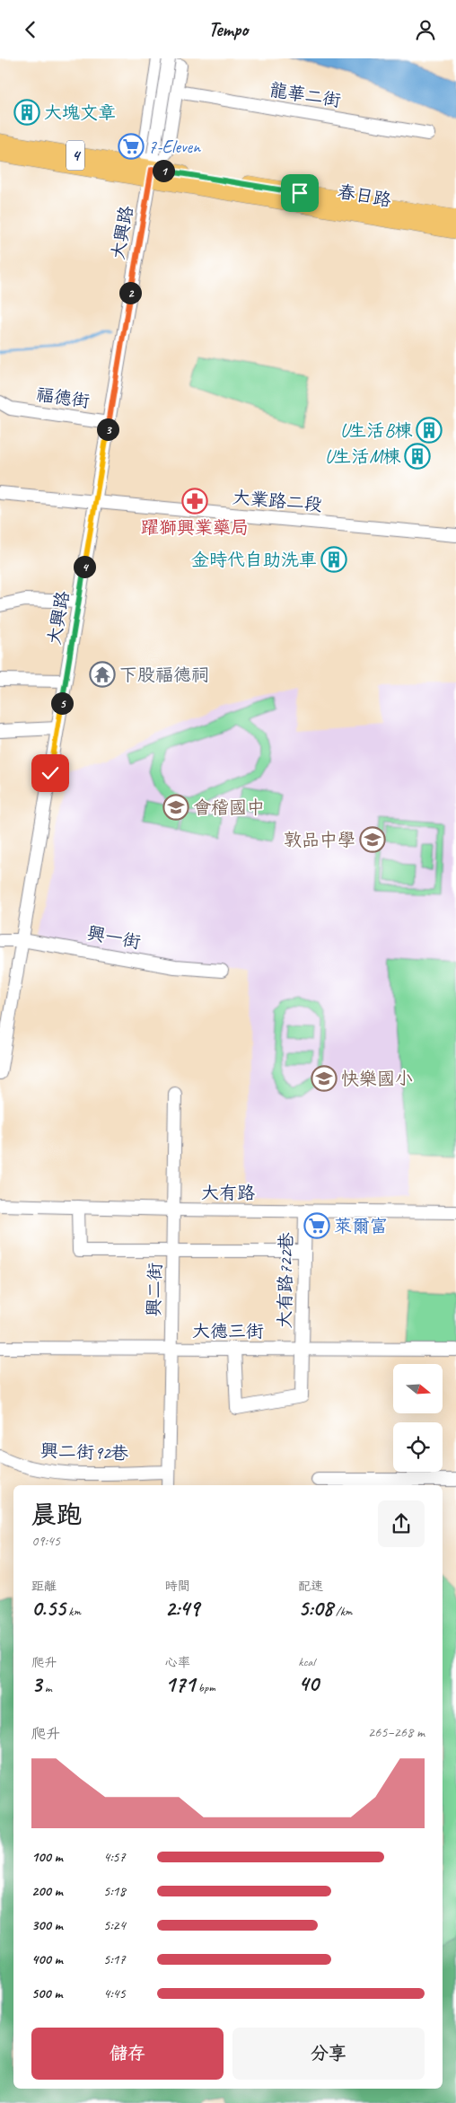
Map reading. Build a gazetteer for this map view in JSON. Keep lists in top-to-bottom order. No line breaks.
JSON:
{"streets":{"main road":["4","春日路"],"street":["龍華二街","大興路","福德街","大業路二段","興一街","大有路","大有路722巷","興二街","大德三街","興二街92巷"]},"crossings":[["春日路","大興路"],["大興路","福德街"],["大興路","大業路二段"],["大興路","興一街"],["大有路","大有路722巷"],["大有路","興二街"],["大有路722巷","大德三街"],["興二街","大德三街"],["興二街","興二街92巷"]],"places":{"building":["大塊文章","U生活B棟","U生活M棟","金時代自助洗車"],"supermarket":["7-Eleven","萊爾富"],"pharmacy":["躍獅興業藥局"],"temple":["下股福德祠"],"school or university":["會稽國中","敦品中學","快樂國小"]},"north":"right","page":{"header":"Tempo","pins":["1","2","3","4","5"],"heading":["晨跑","09:45"],"stats":[["距離","0.55 km"],["時間","2:49"],["配速","5:08 /km"],["爬升","3 m"],["心率","171 bpm"],["kcal","40"]],"chart":["爬升","265–268 m"],"list":[{"name":"100 m","note":"4:57"},{"name":"200 m","note":"5:18"},{"name":"300 m","note":"5:24"},{"name":"400 m","note":"5:17"},{"name":"500 m","note":"4:45"}],"buttons":["儲存","分享"]}}
